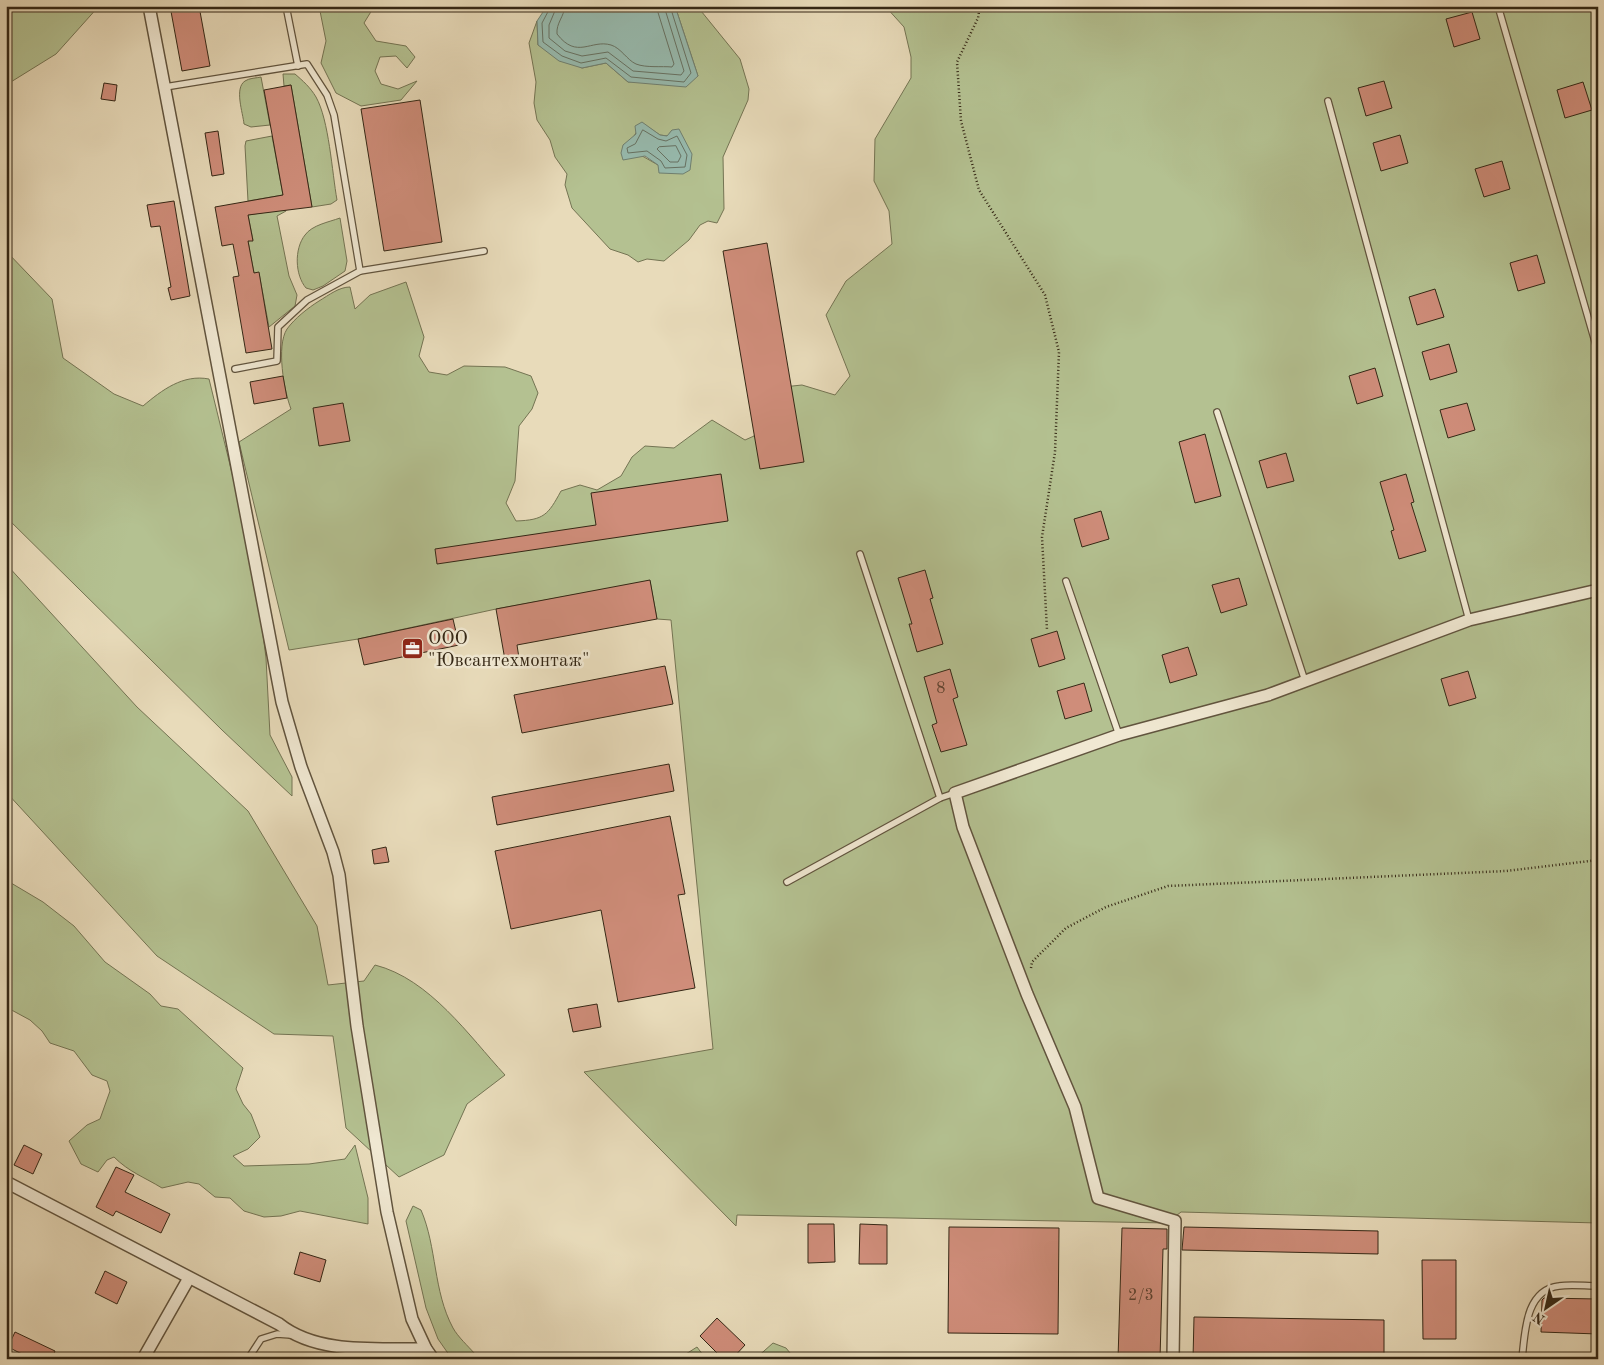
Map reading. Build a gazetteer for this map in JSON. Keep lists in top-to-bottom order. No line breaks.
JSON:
{"places":{"office":["ООО \"Ювсантехмонтаж\""]},"house_numbers":["8","2/3"],"north":"bottom left"}
